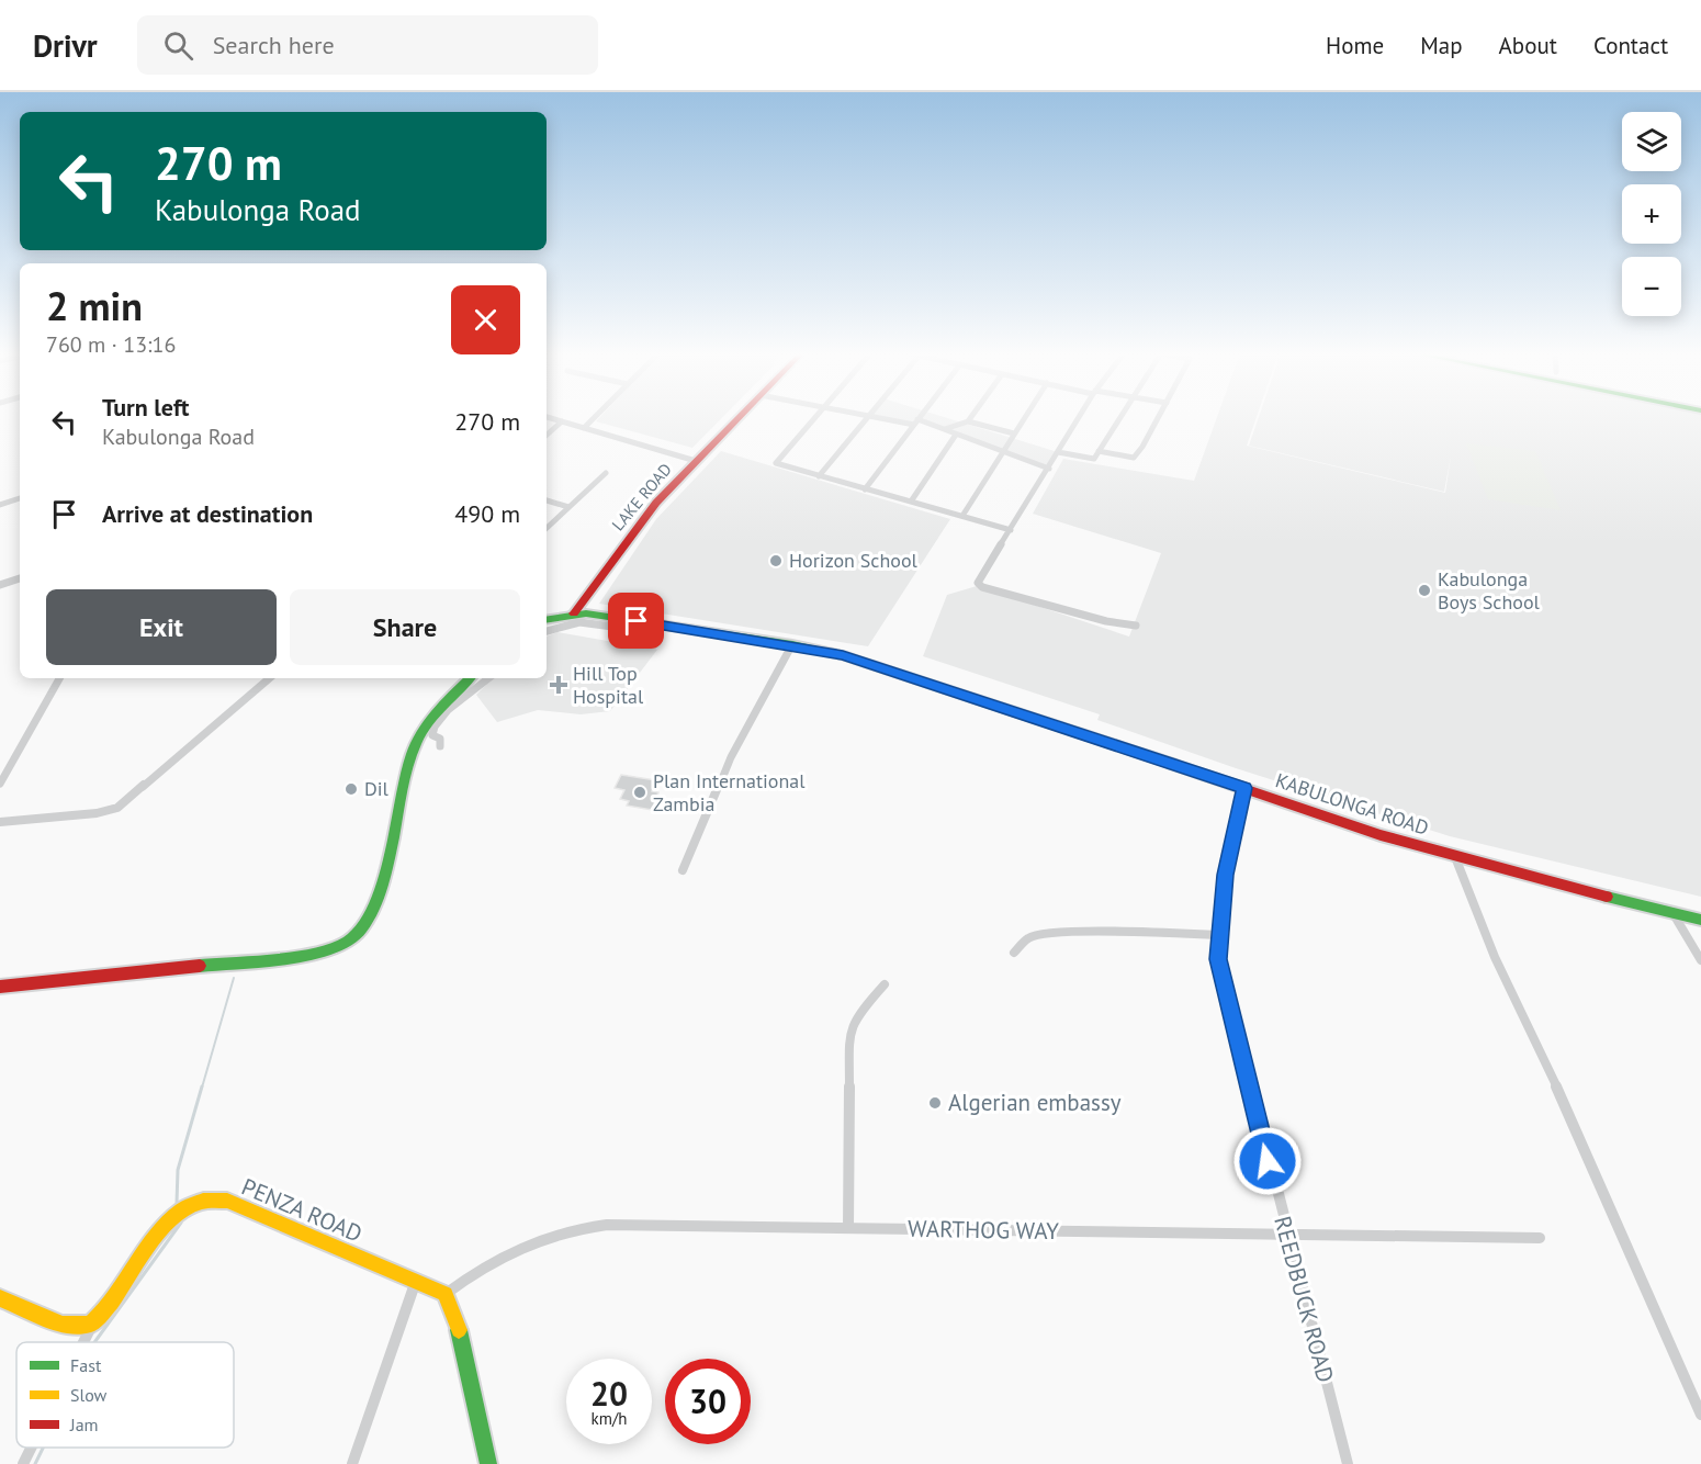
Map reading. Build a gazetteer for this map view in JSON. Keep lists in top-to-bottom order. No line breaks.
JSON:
{"streets":{"main road":["LAKE ROAD","KABULONGA ROAD","PENZA ROAD"],"street":["WARTHOG WAY","REEDBUCK ROAD"]},"crossings":[["LAKE ROAD","KABULONGA ROAD"],["KABULONGA ROAD","REEDBUCK ROAD"],["PENZA ROAD","WARTHOG WAY"],["WARTHOG WAY","REEDBUCK ROAD"]],"places":{"other":["Horizon School","Kabulonga Boys School","Dil","Plan International Zambia","Algerian embassy"],"health":["Hill Top Hospital"]},"legend":["Fast","Slow","Jam"],"page":{"header":"Drivr","search":"Search here","nav":["Home","Map","About","Contact"],"map_buttons":["+","−"],"turn":["270 m","Kabulonga Road"],"heading":["2 min","760 m · 13:16"],"list":[{"name":"Turn left","note":"Kabulonga Road","value":"270 m"},{"name":"Arrive at destination","value":"490 m"}],"buttons":["Exit","Share"],"speed":"20 km/h","limit":"30"}}
